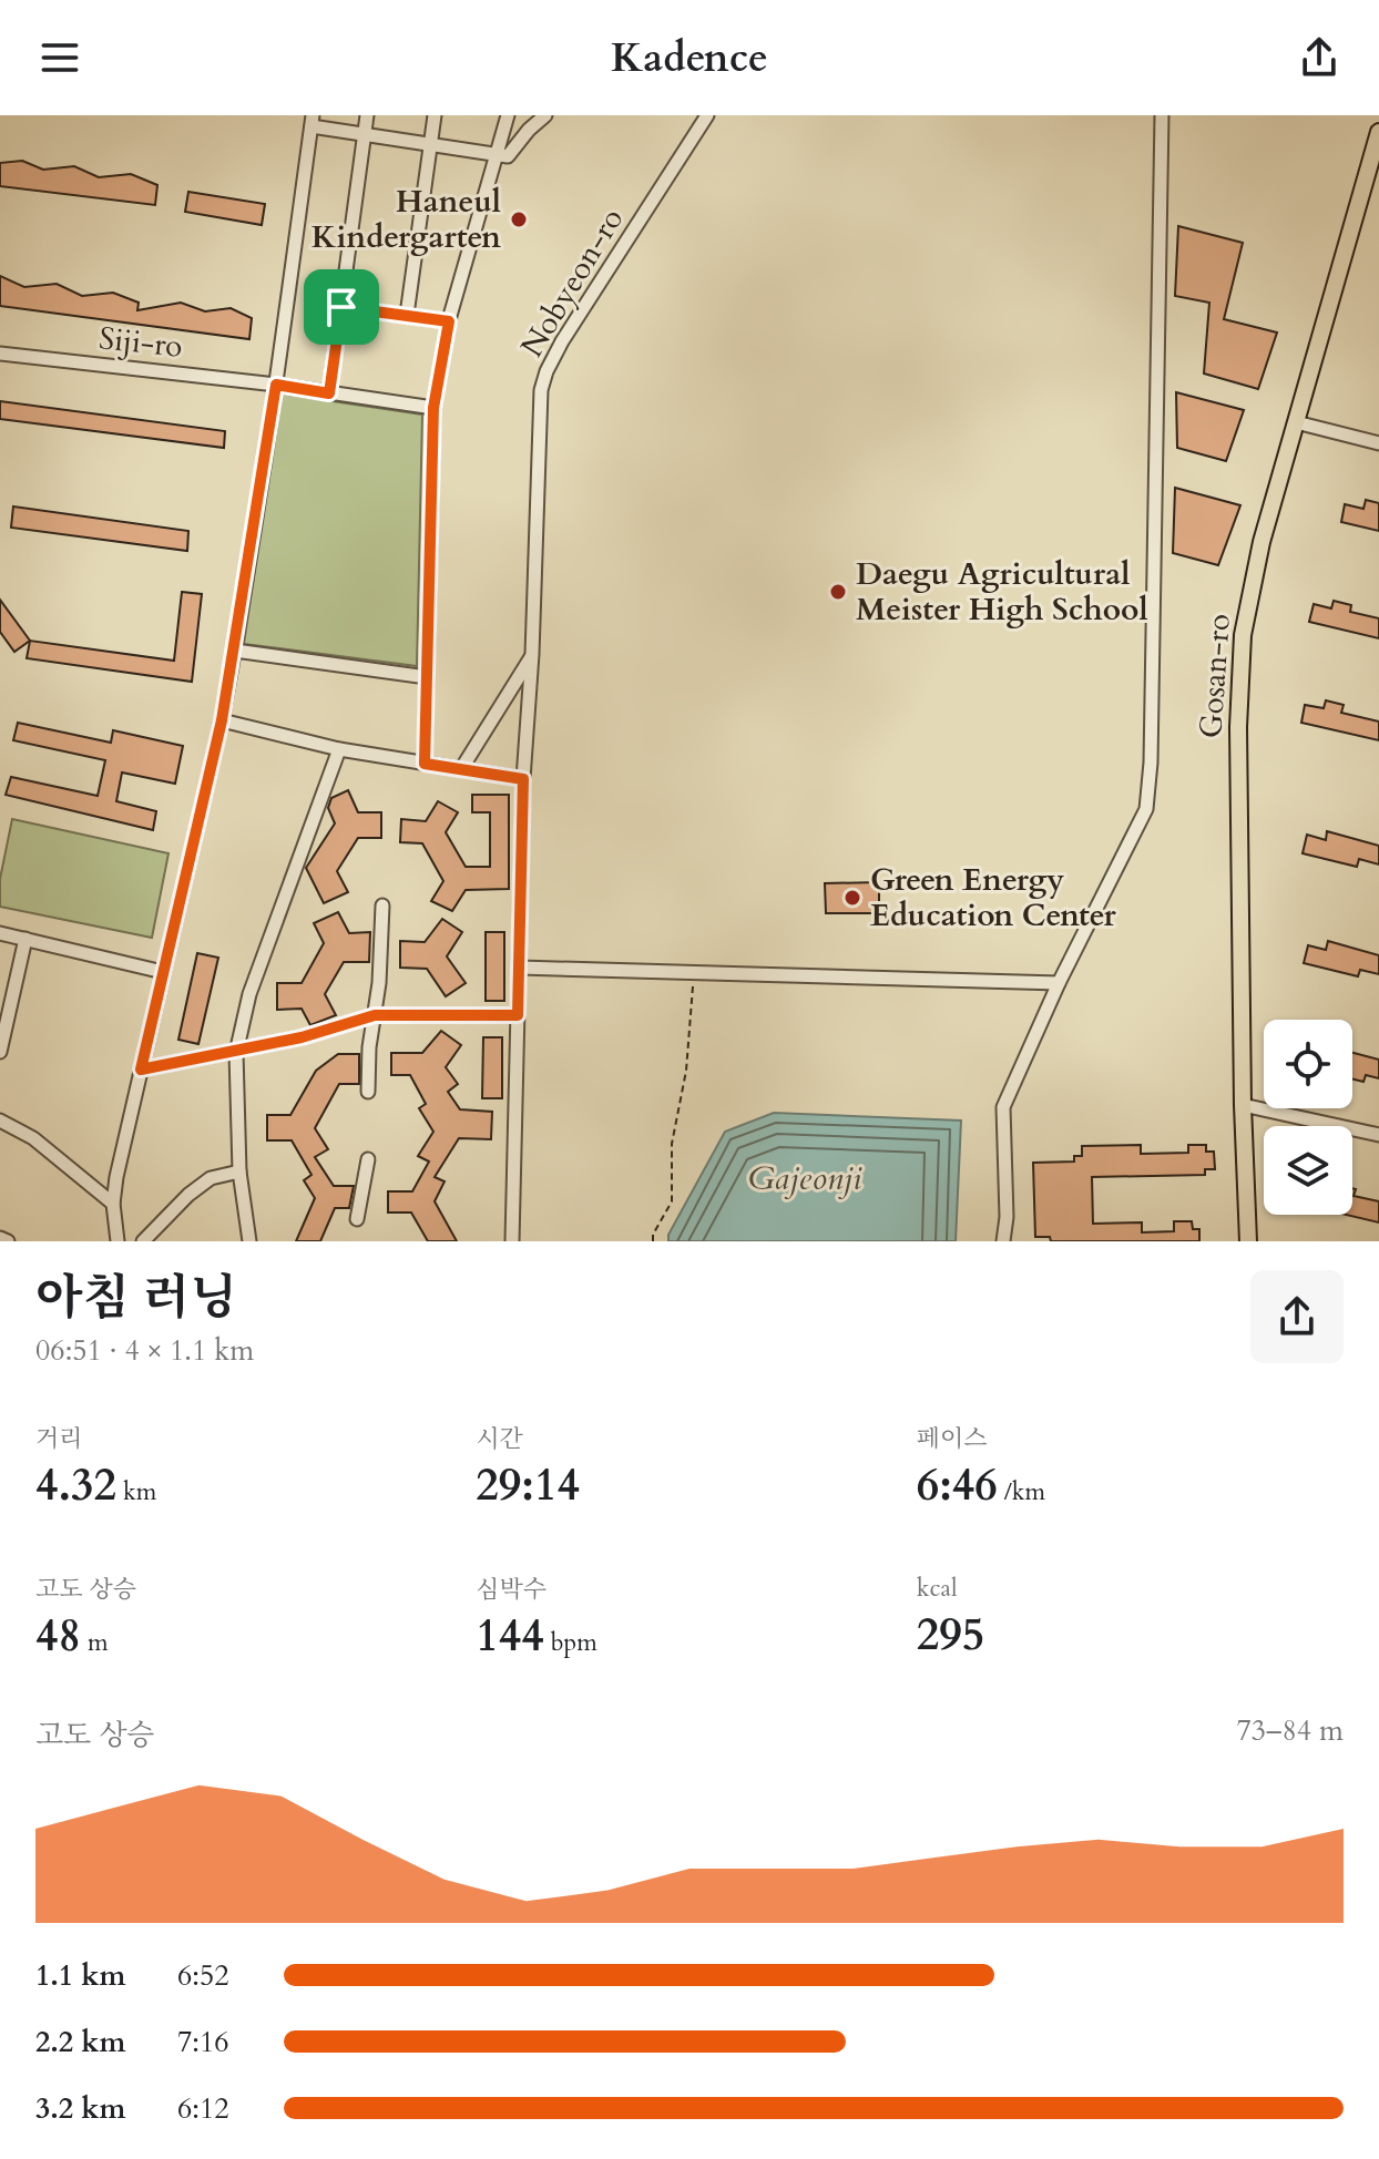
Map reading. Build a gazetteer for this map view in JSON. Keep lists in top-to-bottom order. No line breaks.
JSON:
{"streets":{"main road":["Gosan-ro"],"street":["Nobyeon-ro","Siji-ro"]},"water":["Gajeonji"],"places":["Haneul Kindergarten","Daegu Agricultural Meister High School","Green Energy Education Center"],"page":{"header":"Kadence","heading":["아침 러닝","06:51 · 4 × 1.1 km"],"stats":[["거리","4.32 km"],["시간","29:14"],["페이스","6:46 /km"],["고도 상승","48 m"],["심박수","144 bpm"],["kcal","295"]],"chart":["고도 상승","73–84 m"],"list":[{"name":"1.1 km","note":"6:52"},{"name":"2.2 km","note":"7:16"},{"name":"3.2 km","note":"6:12"}]}}
